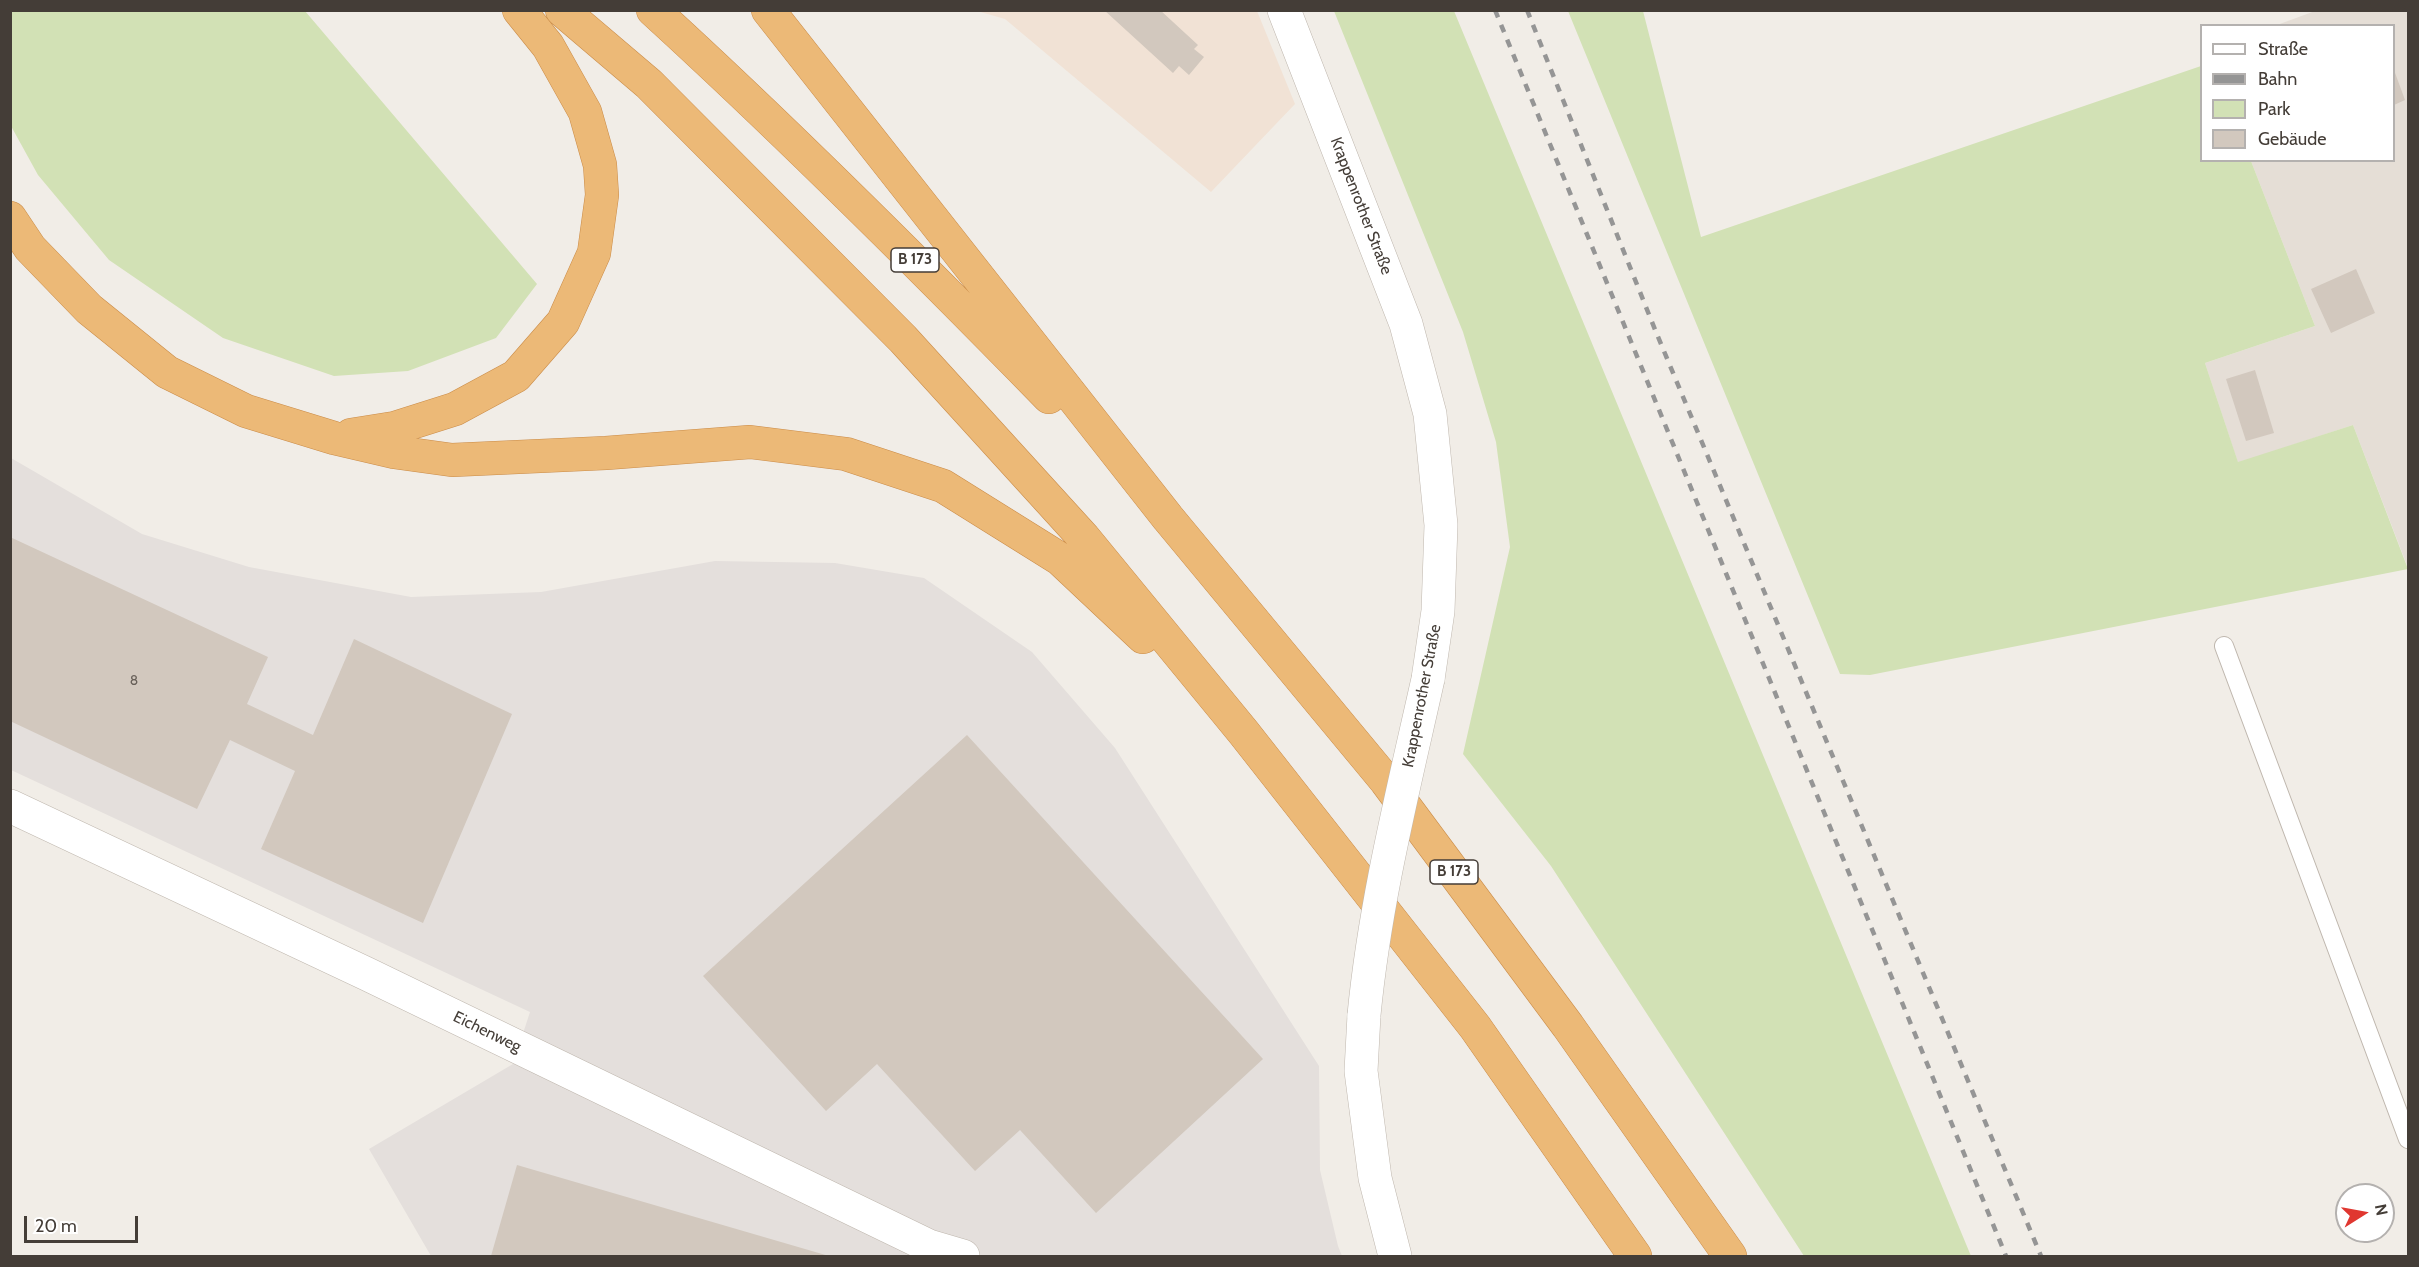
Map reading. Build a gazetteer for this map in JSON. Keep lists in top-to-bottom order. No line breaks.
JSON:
{"streets":{"highway":["B 173"],"street":["Krappenrother Straße","Eichenweg"]},"house_numbers":["8"],"legend":["Straße","Bahn","Park","Gebäude"],"scale_bar":"20 m","north":"right"}
